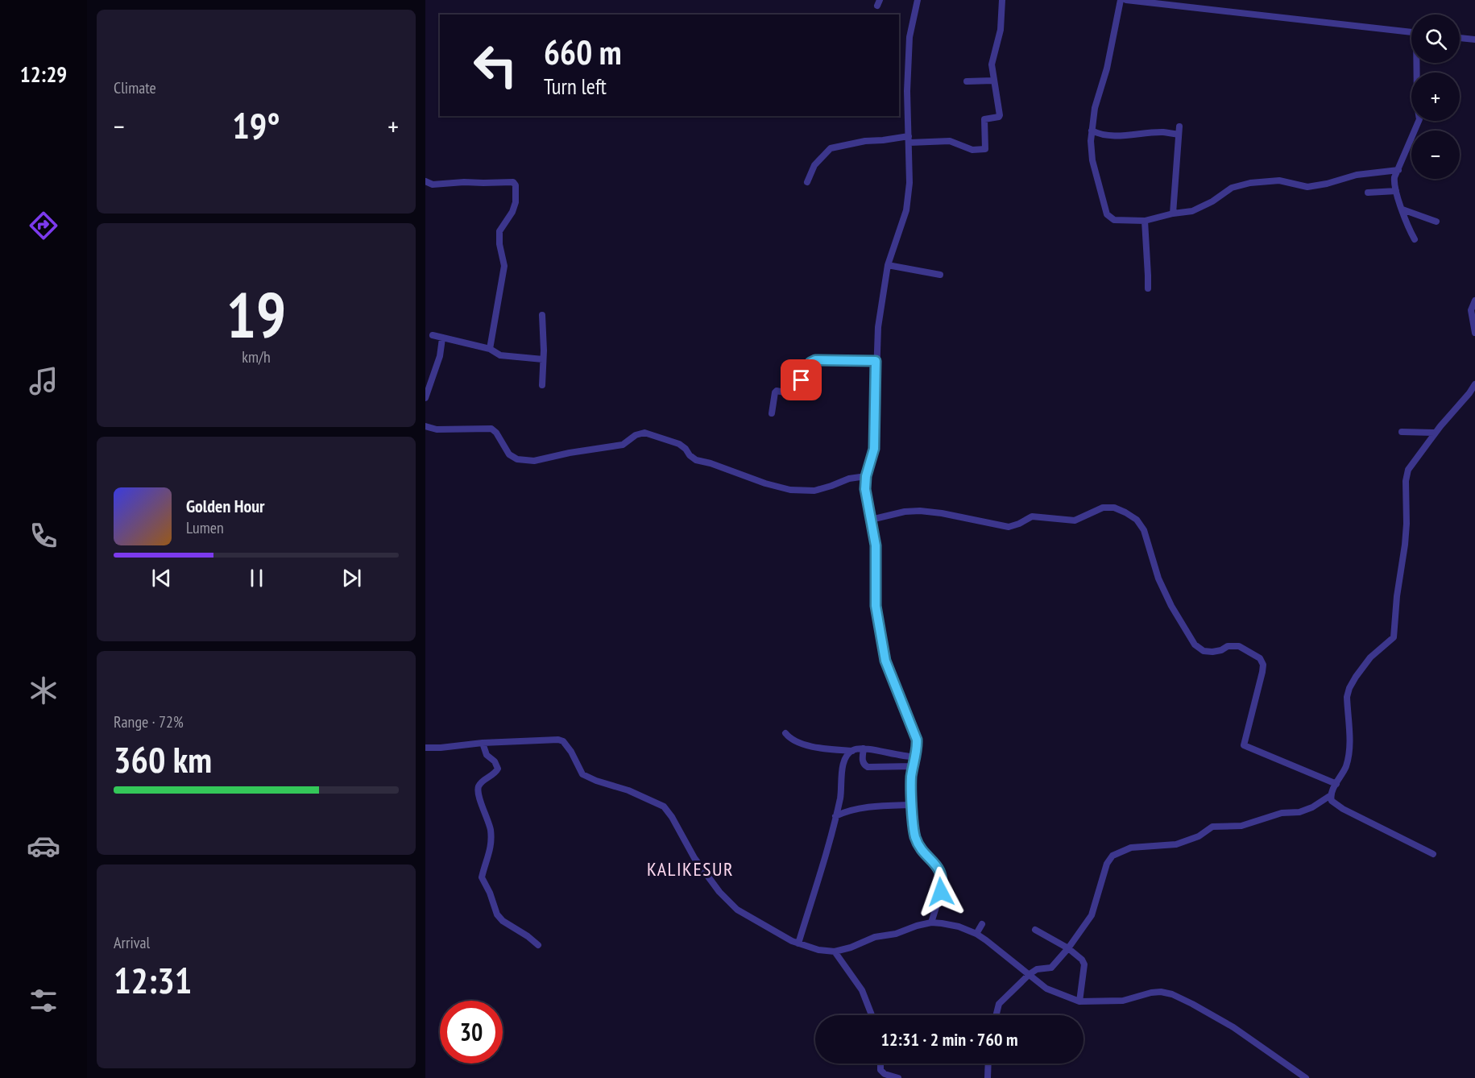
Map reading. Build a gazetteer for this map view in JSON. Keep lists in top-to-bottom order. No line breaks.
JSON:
{"districts":["KALIKESUR"],"page":{"tabs":"12:29","tile":["Climate",["19","km/h"],["Range · 72%","360 km"],["Arrival","12:31"]],"map_buttons":["+","−"],"turn":["660 m","Turn left"],"heat":["−","19°","+"],"song":["Golden Hour","Lumen"],"limit":"30","trip":"12:31 · 2 min · 760 m"}}
